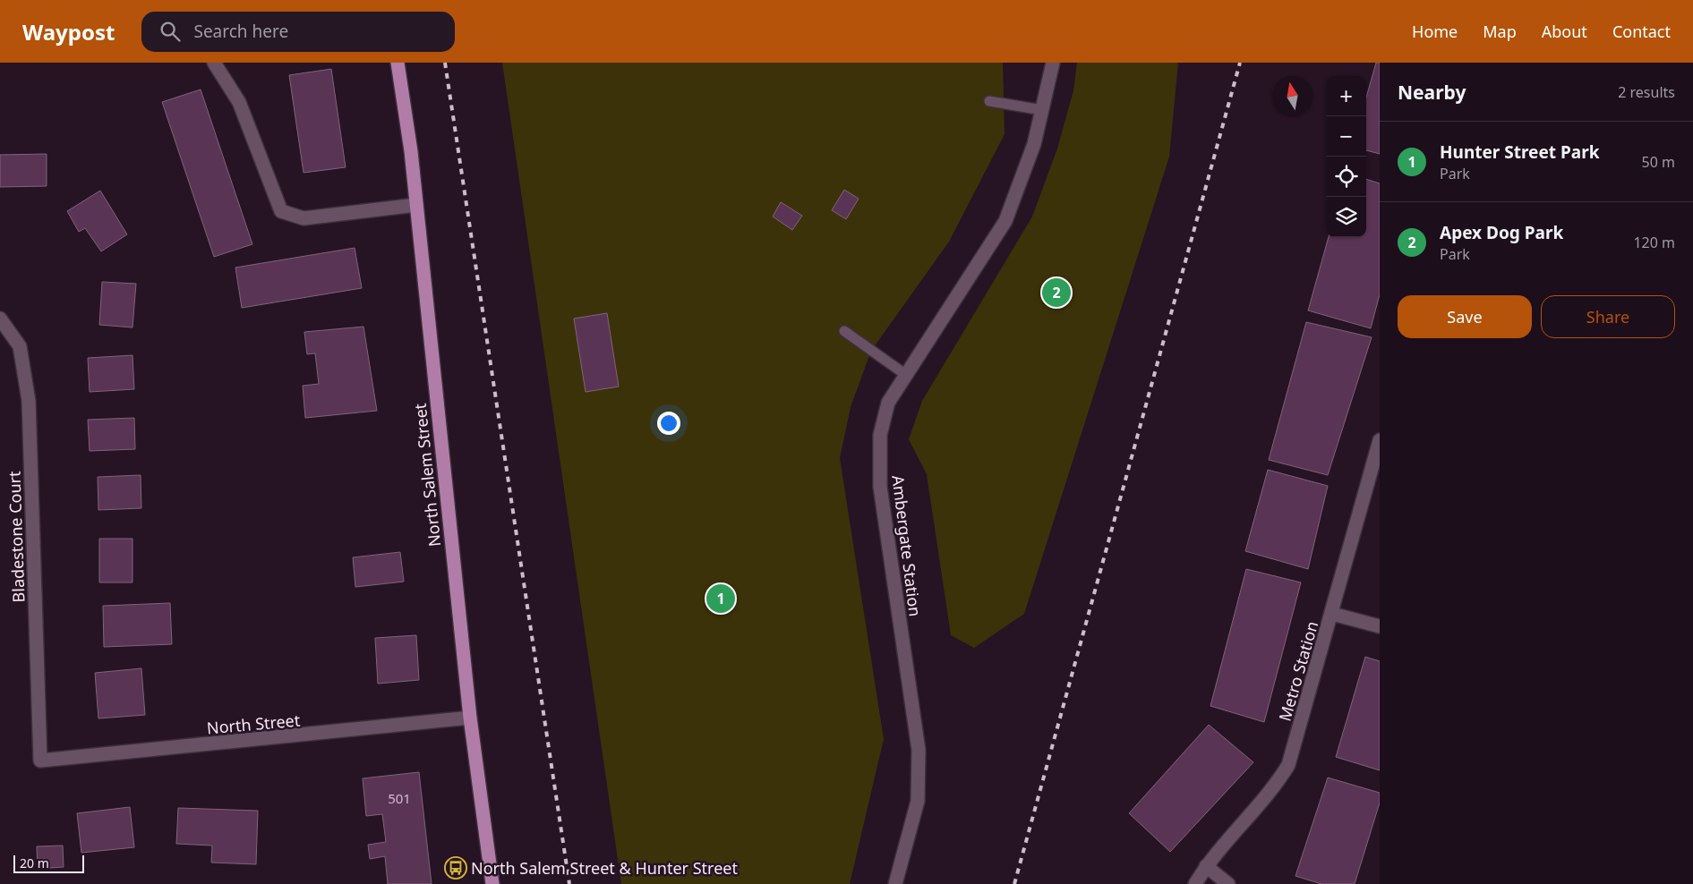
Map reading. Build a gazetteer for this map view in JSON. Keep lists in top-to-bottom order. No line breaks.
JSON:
{"streets":{"main road":["North Salem Street"],"street":["Bladestone Court","Ambergate Station","Metro Station","North Street"]},"crossings":[["North Salem Street","North Street"],["Bladestone Court","North Street"]],"places":{"bus stop":["North Salem Street & Hunter Street"]},"house_numbers":["501"],"scale_bar":"20 m","north":"top","page":{"header":"Waypost","search":"Search here","nav":["Home","Map","About","Contact"],"heading":["Nearby","2 results"],"map_buttons":["+","−"],"list":[{"mark":"1","name":"Hunter Street Park","note":"Park","value":"50 m"},{"mark":"2","name":"Apex Dog Park","note":"Park","value":"120 m"}],"pins":["2","1"],"buttons":["Save","Share"],"scale":"20 m"}}
